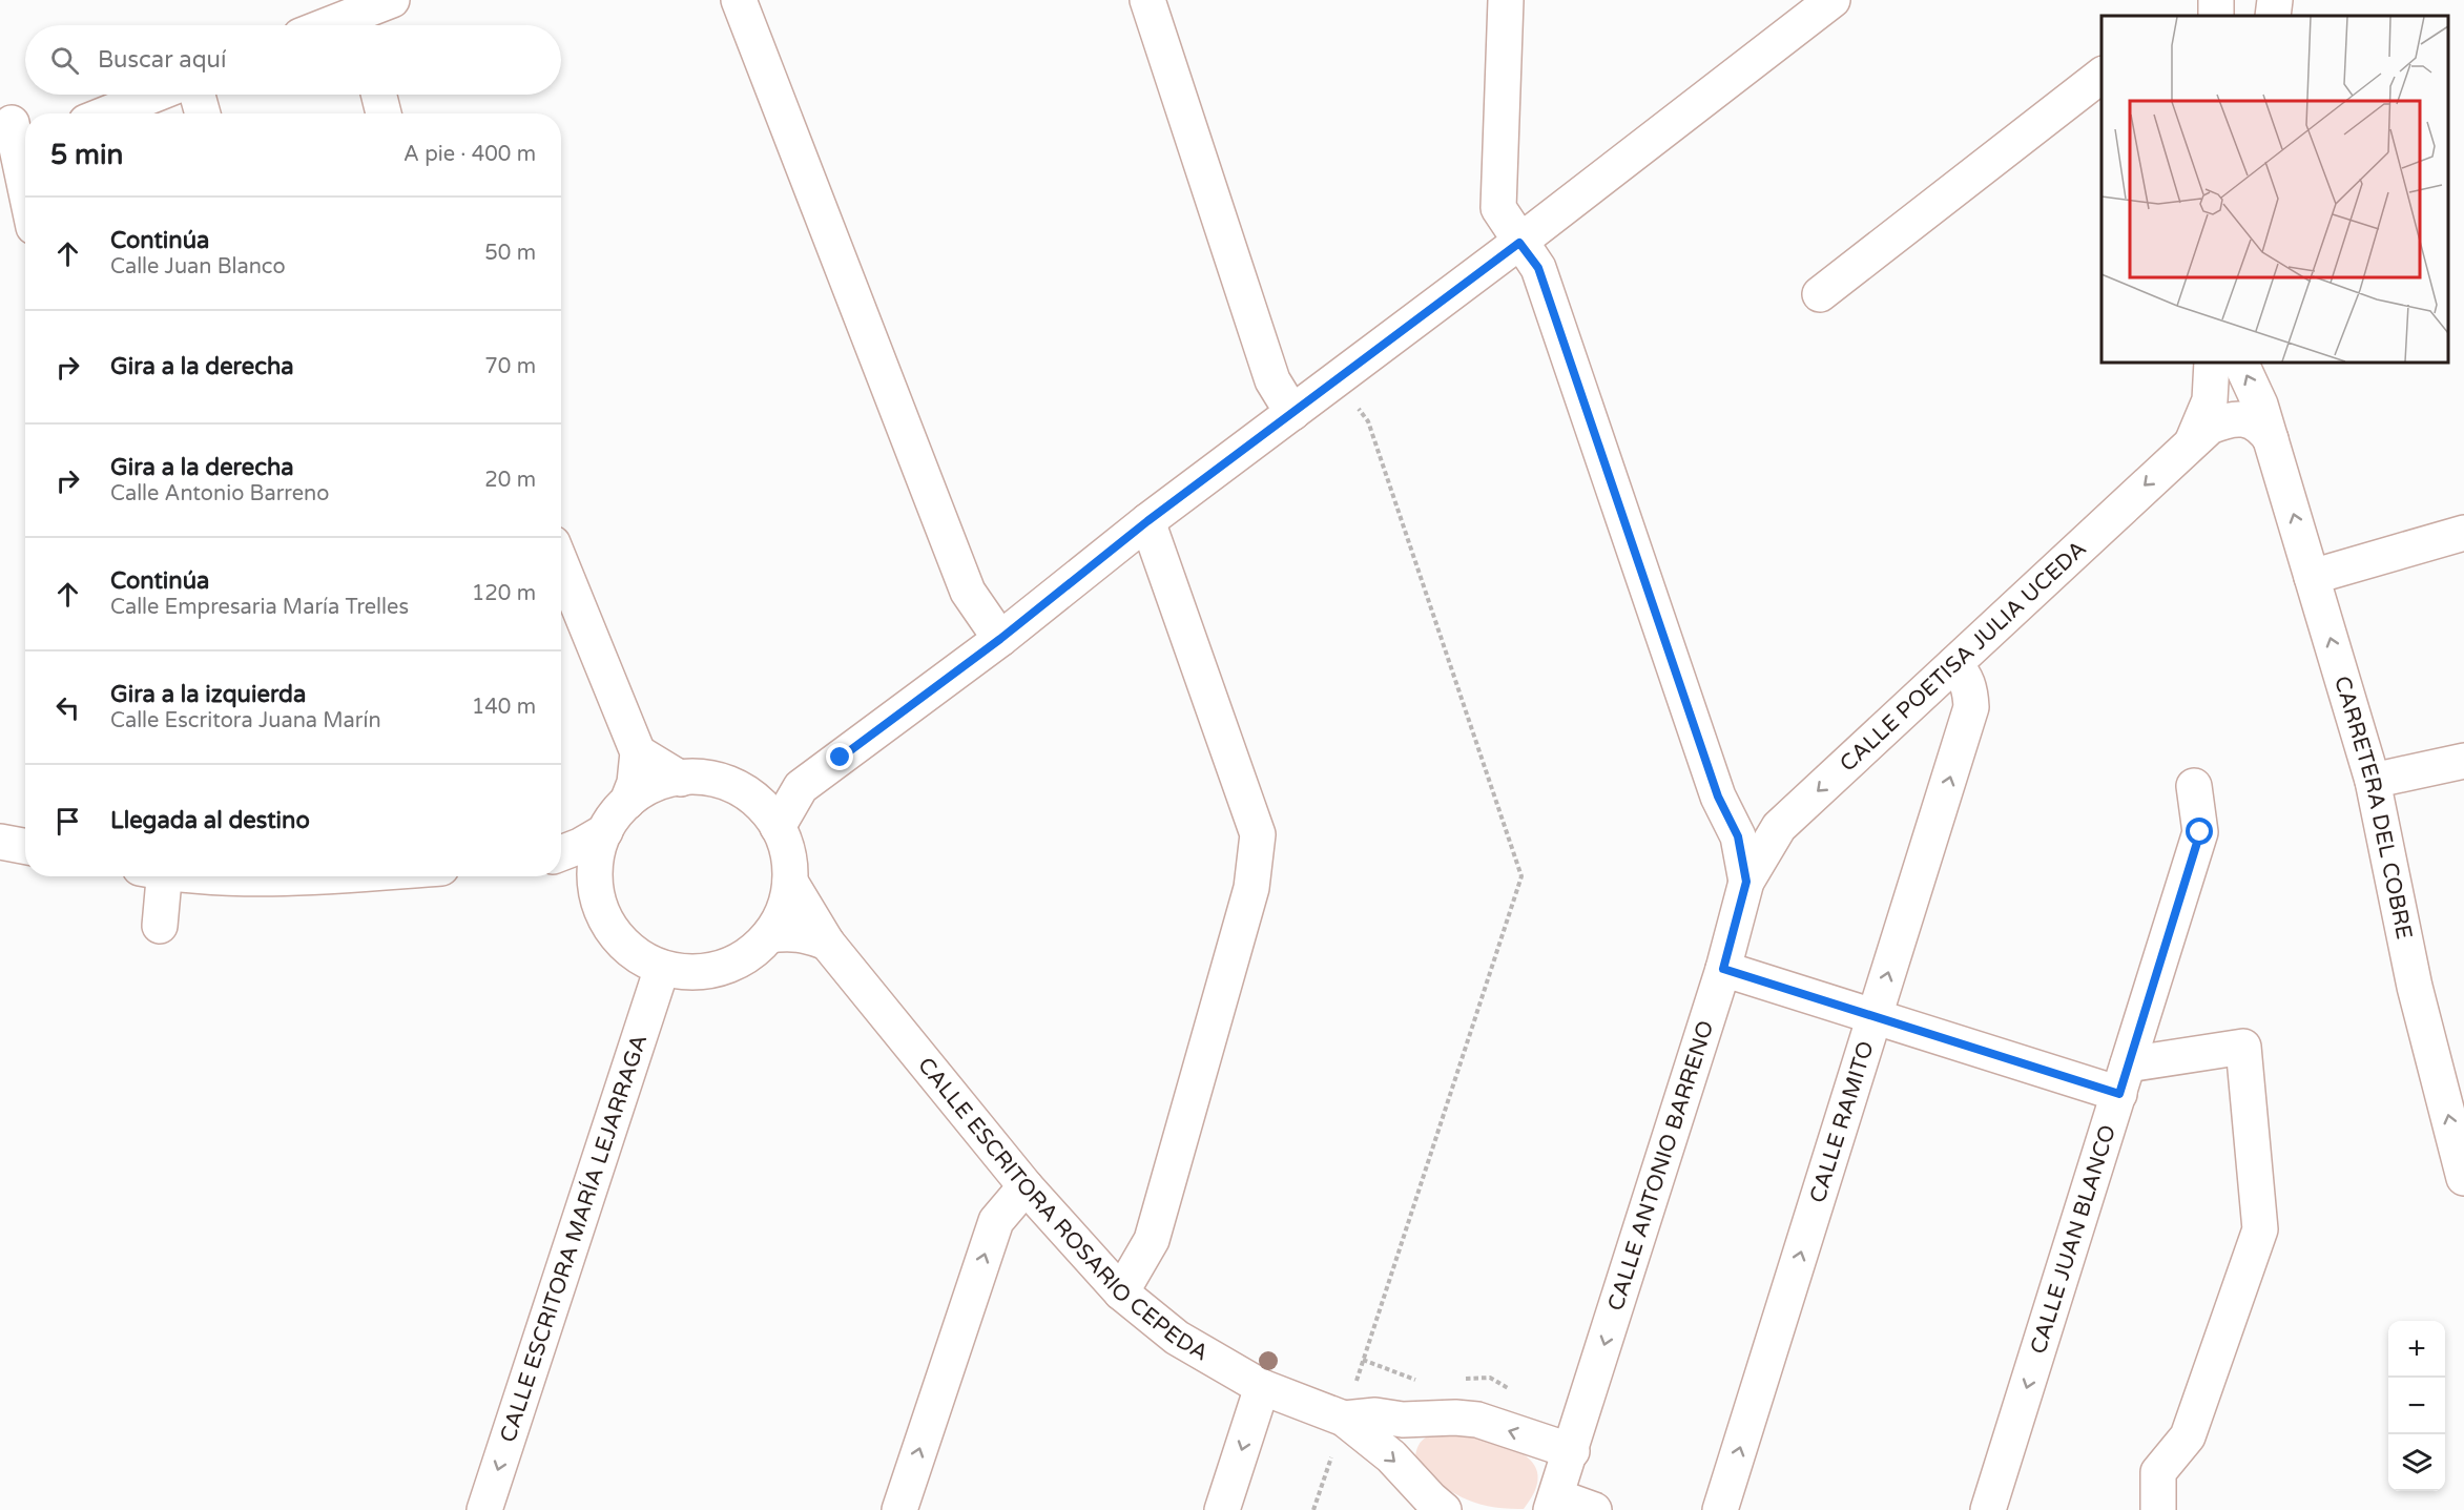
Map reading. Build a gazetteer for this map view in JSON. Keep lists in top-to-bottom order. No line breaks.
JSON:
{"streets":{"street":["CALLE POETISA JULIA UCEDA","CARRETERA DEL COBRE","CALLE RAMITO","CALLE ANTONIO BARRENO","CALLE ESCRITORA ROSARIO CEPEDA","CALLE ESCRITORA MARÍA LEJARRAGA","CALLE JUAN BLANCO"]},"crossings":[["CALLE POETISA JULIA UCEDA","CALLE RAMITO"],["CALLE POETISA JULIA UCEDA","CALLE ANTONIO BARRENO"],["CALLE ESCRITORA ROSARIO CEPEDA","CALLE ESCRITORA MARÍA LEJARRAGA"]],"one_way":["CALLE POETISA JULIA UCEDA","CARRETERA DEL COBRE","CALLE RAMITO","CALLE ANTONIO BARRENO","CALLE ESCRITORA MARÍA LEJARRAGA","CALLE JUAN BLANCO"],"page":{"search":"Buscar aquí","heading":["5 min","A pie · 400 m"],"list":[["Continúa","Calle Juan Blanco","50 m"],["Gira a la derecha","70 m"],["Gira a la derecha","Calle Antonio Barreno","20 m"],["Continúa","Calle Empresaria María Trelles","120 m"],["Gira a la izquierda","Calle Escritora Juana Marín","140 m"],"Llegada al destino"],"map_buttons":["+","−"]}}
